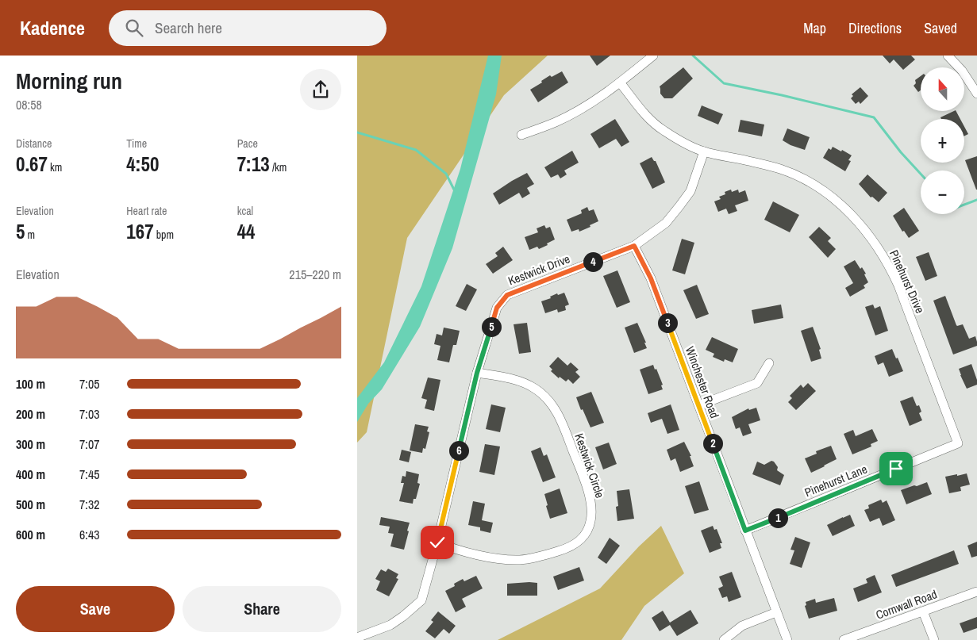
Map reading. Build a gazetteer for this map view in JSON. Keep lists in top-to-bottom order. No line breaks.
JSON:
{"streets":{"street":["Kestwick Drive","Pinehurst Drive","Winchester Road","Kestwick Circle","Pinehurst Lane","Cornwall Road"]},"crossings":[["Kestwick Drive","Pinehurst Drive"],["Kestwick Drive","Winchester Road"],["Kestwick Drive","Kestwick Circle"],["Pinehurst Drive","Pinehurst Lane"],["Winchester Road","Pinehurst Lane"]],"north":"top","page":{"header":"Kadence","search":"Search here","nav":["Map","Directions","Saved"],"heading":["Morning run","08:58"],"map_buttons":["+","−"],"stats":[["Distance","0.67 km"],["Time","4:50"],["Pace","7:13 /km"],["Elevation","5 m"],["Heart rate","167 bpm"],["kcal","44"]],"pins":["4","3","5","2","6","1"],"chart":["Elevation","215–220 m"],"list":[{"name":"100 m","note":"7:05"},{"name":"200 m","note":"7:03"},{"name":"300 m","note":"7:07"},{"name":"400 m","note":"7:45"},{"name":"500 m","note":"7:32"},{"name":"600 m","note":"6:43"}],"buttons":["Save","Share"]}}
